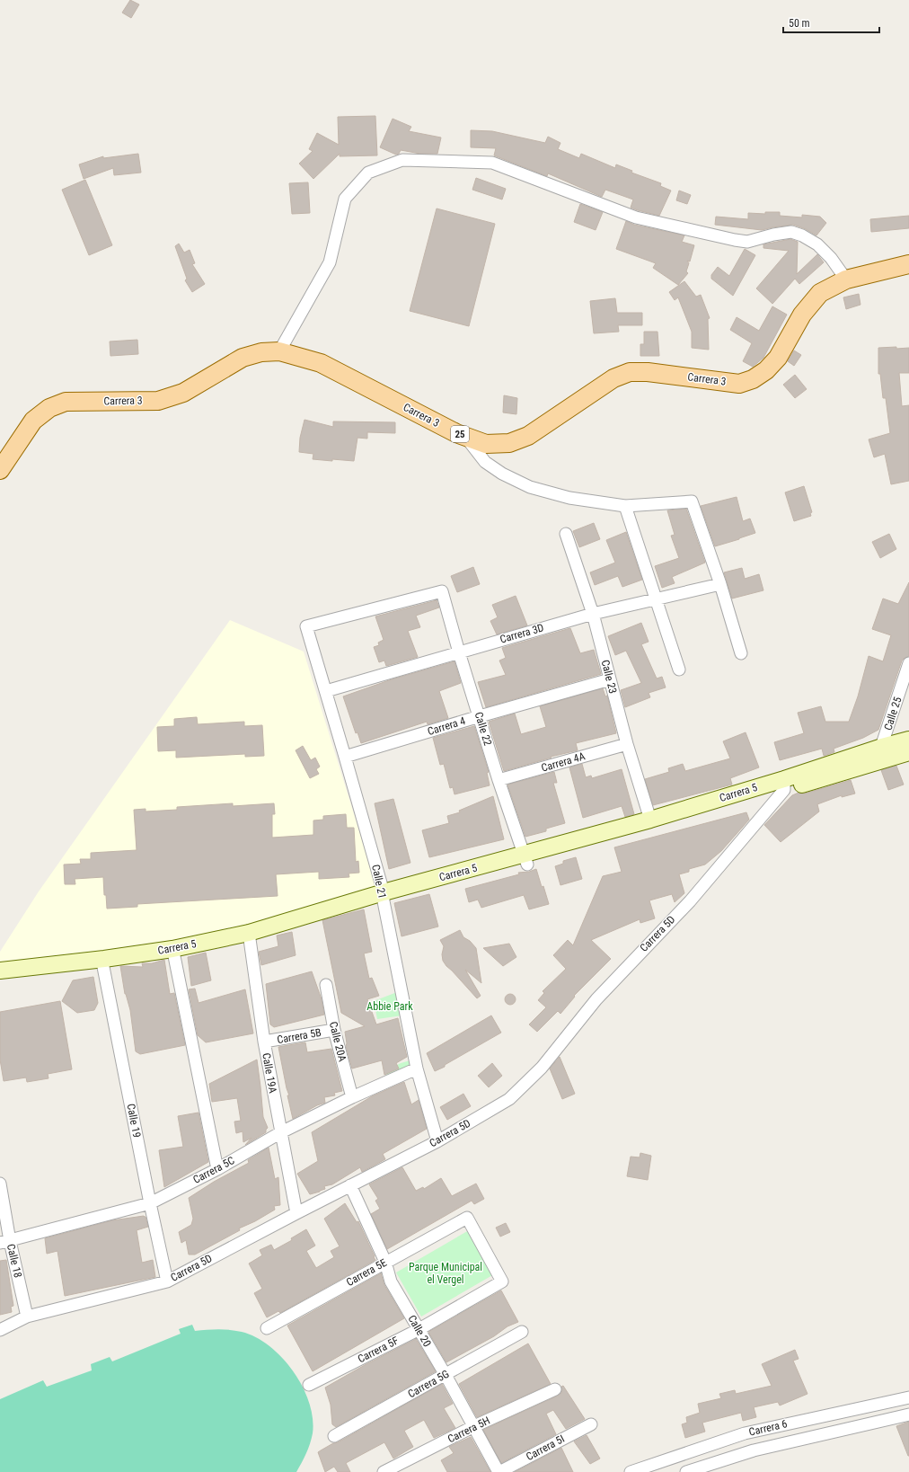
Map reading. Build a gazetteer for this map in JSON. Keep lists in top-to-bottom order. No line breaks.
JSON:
{"streets":{"main road":["Carrera 3","25"],"street":["Carrera 3D","Calle 23","Calle 25","Carrera 4","Calle 22","Carrera 4A","Carrera 5","Calle 21","Carrera 5D","Carrera 5B","Calle 20A","Calle 19A","Calle 19","Carrera 5C","Calle 18","Carrera 5E","Calle 20","Carrera 5F","Carrera 5G","Carrera 6","Carrera 5H","Carrera 5I"]},"crossings":[["Carrera 3D","Calle 23"],["Carrera 3D","Calle 22"],["Carrera 3D","Calle 21"],["Calle 23","Carrera 4"],["Calle 23","Carrera 4A"],["Calle 23","Carrera 5"],["Calle 25","Carrera 5"],["Carrera 4","Calle 22"],["Carrera 4","Calle 21"],["Calle 22","Carrera 4A"],["Calle 22","Carrera 5"],["Calle 22","Calle 21"],["Carrera 5","Calle 21"],["Carrera 5","Carrera 5D"],["Carrera 5","Calle 19A"],["Carrera 5","Calle 19"],["Calle 21","Carrera 5D"],["Calle 21","Carrera 5C"],["Carrera 5D","Calle 19A"],["Carrera 5D","Calle 19"],["Carrera 5D","Calle 18"],["Carrera 5D","Calle 20"],["Carrera 5B","Calle 20A"],["Carrera 5B","Calle 19A"],["Calle 20A","Carrera 5C"],["Calle 19A","Carrera 5C"],["Calle 19","Carrera 5C"],["Carrera 5C","Calle 18"],["Carrera 5E","Calle 20"],["Carrera 5E","Carrera 5F"],["Calle 20","Carrera 5F"],["Calle 20","Carrera 5G"],["Calle 20","Carrera 5H"],["Calle 20","Carrera 5I"]],"parks":["Abbie Park","Parque Municipal el Vergel"],"scale_bar":"50 m"}
